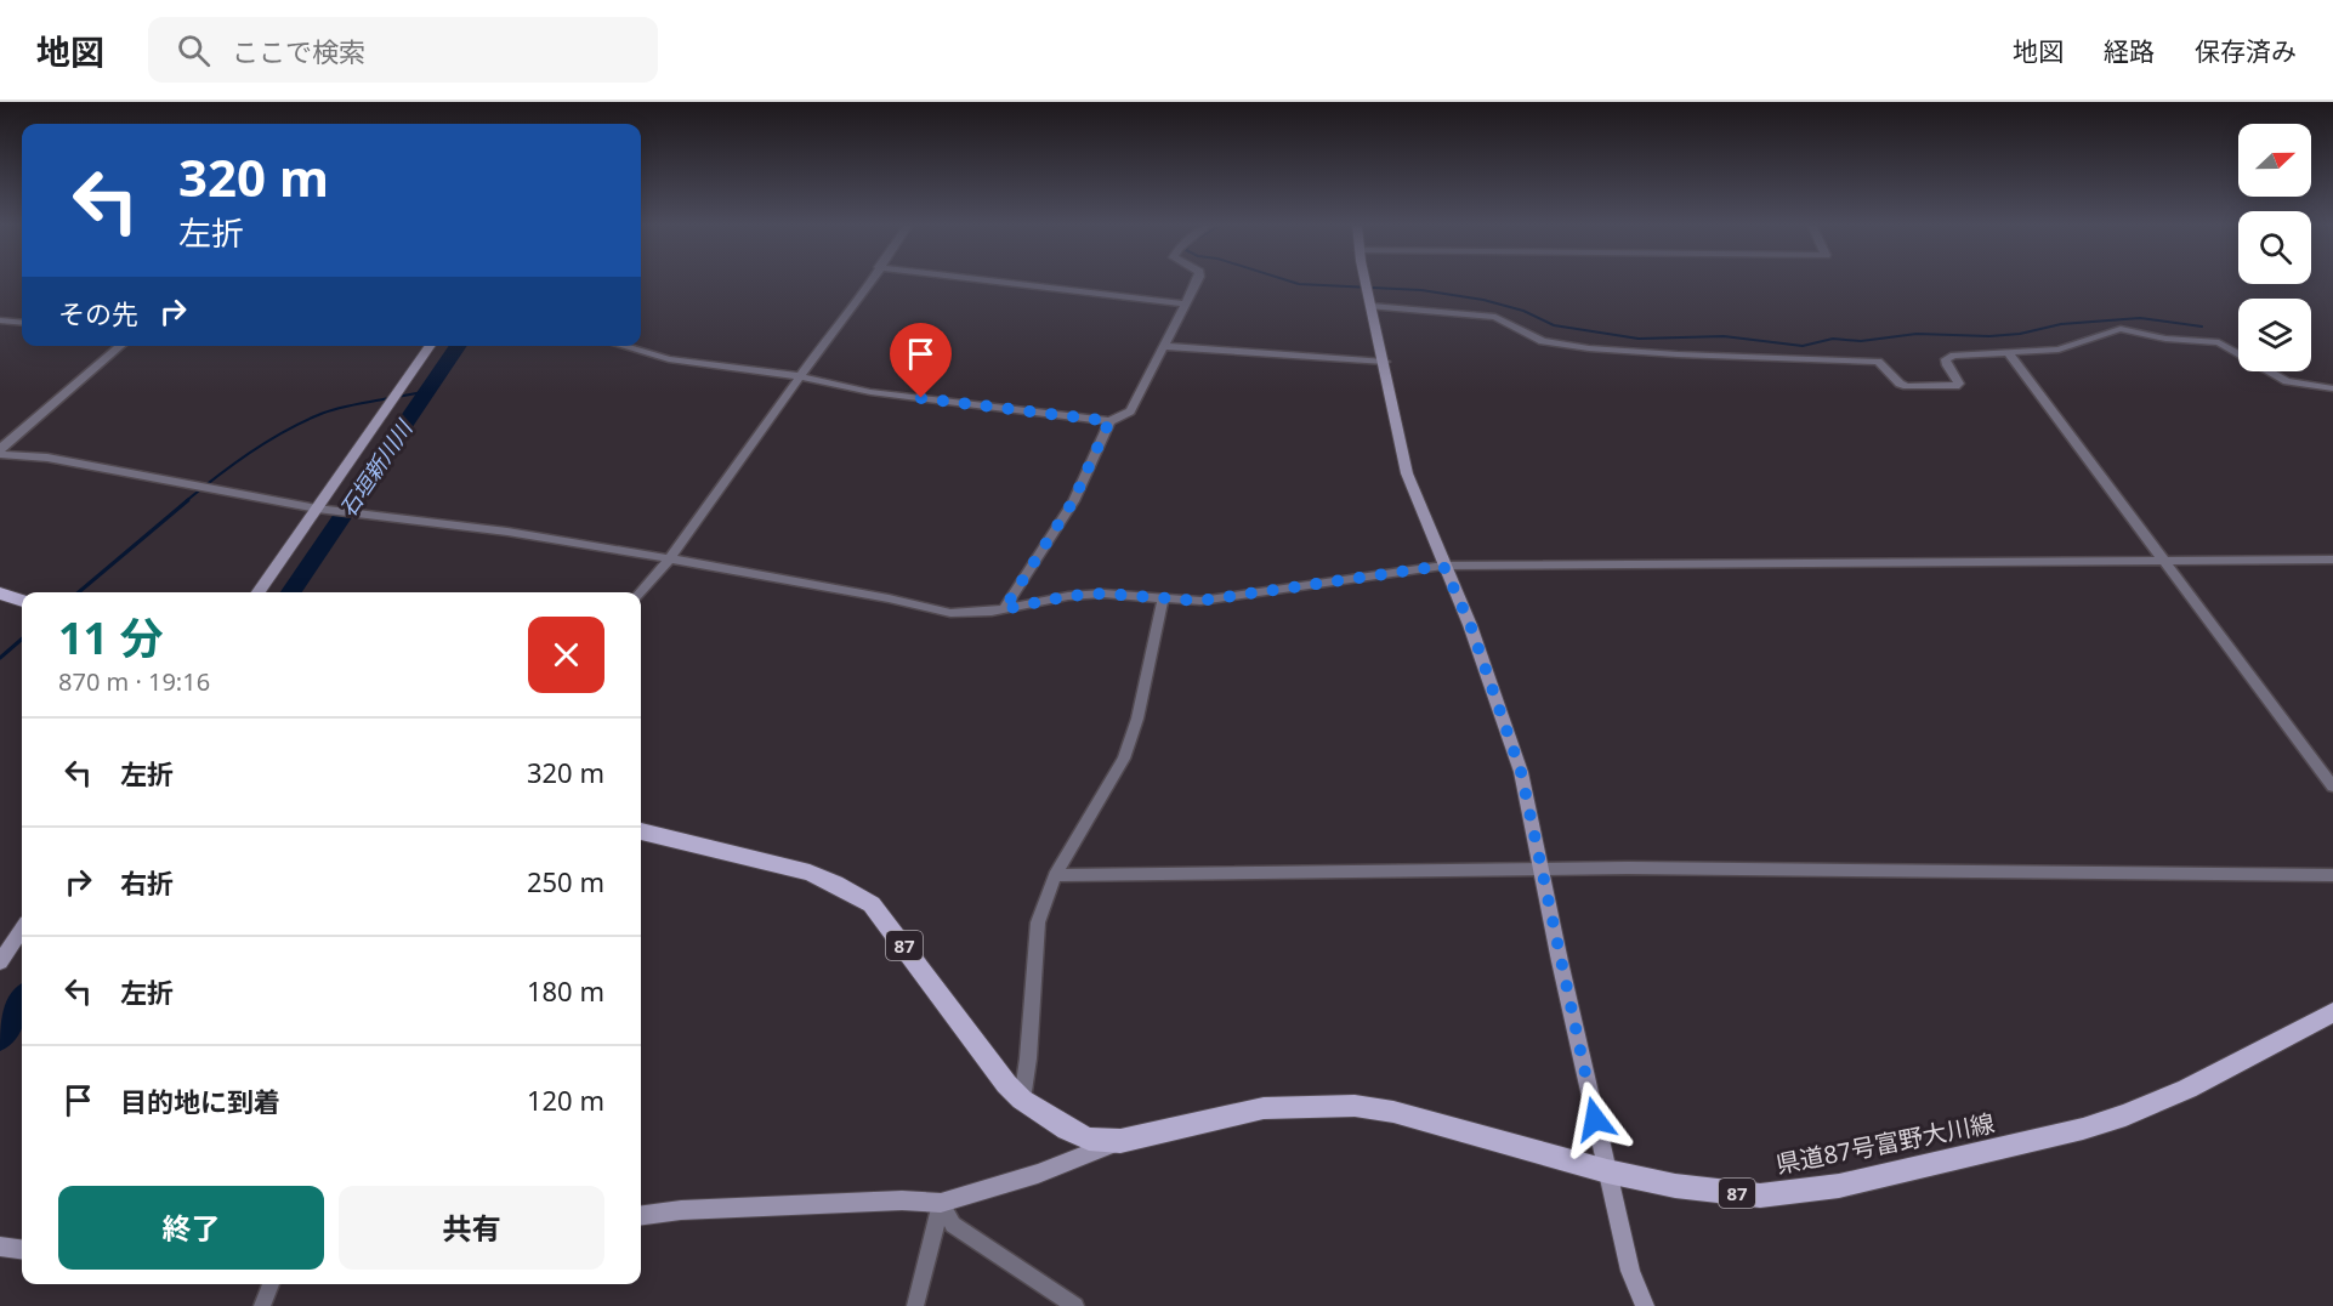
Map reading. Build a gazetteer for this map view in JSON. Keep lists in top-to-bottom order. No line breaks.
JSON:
{"streets":{"main road":["87","県道87号富野大川線"]},"water":["石垣新川川"],"north":"right","page":{"header":"地図","search":"ここで検索","nav":["地図","経路","保存済み"],"turn":["320 m","左折"],"then":"その先","heading":["11 分","870 m · 19:16"],"list":[{"name":"左折","value":"320 m"},{"name":"右折","value":"250 m"},{"name":"左折","value":"180 m"},{"name":"目的地に到着","value":"120 m"}],"buttons":["終了","共有"]}}
